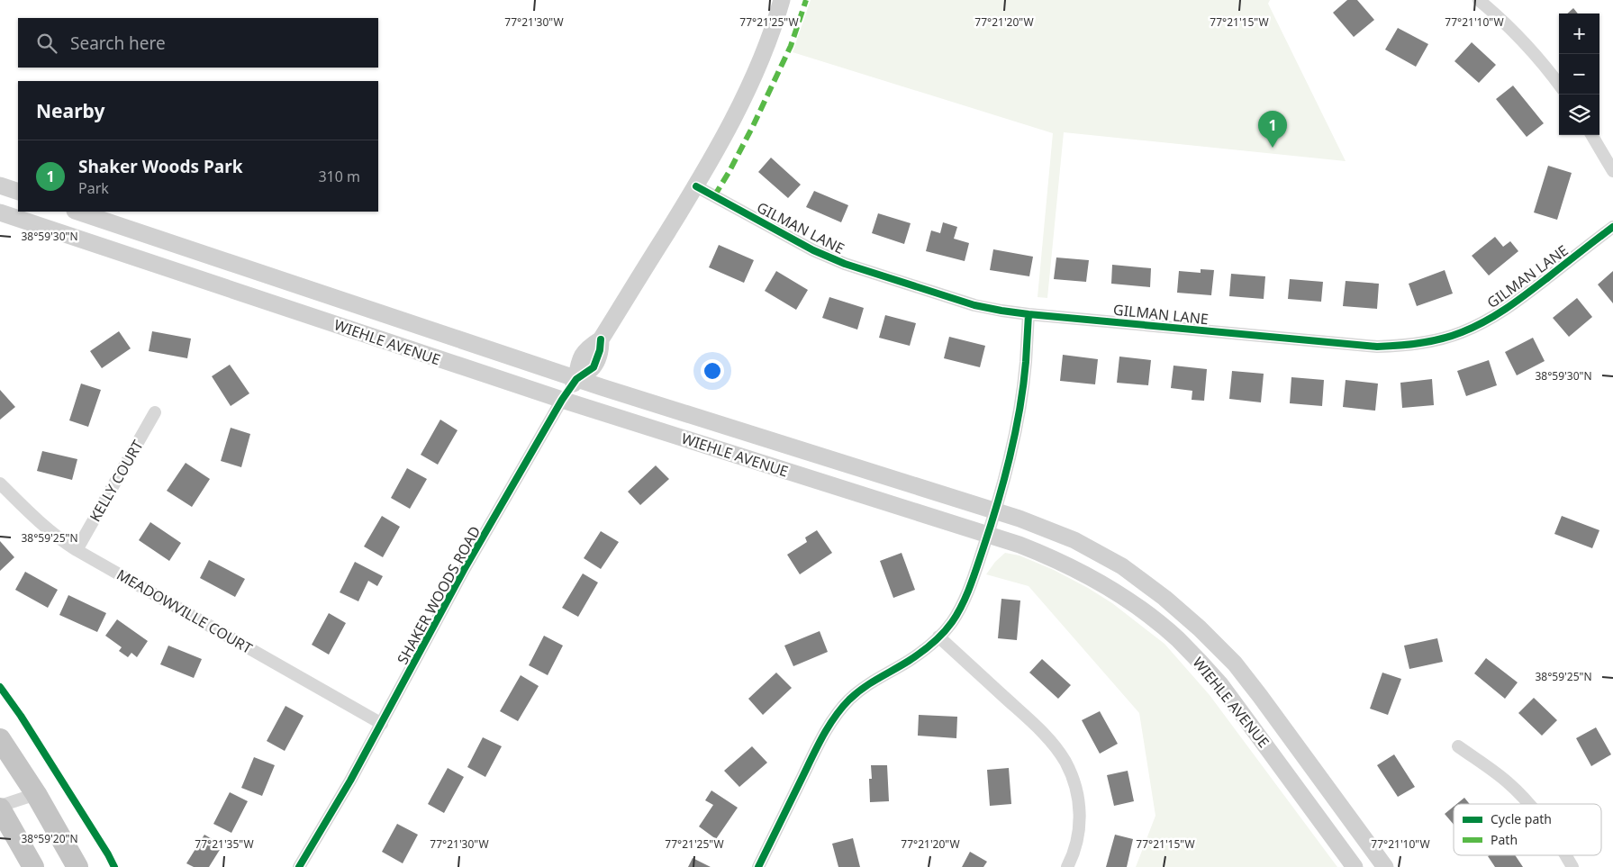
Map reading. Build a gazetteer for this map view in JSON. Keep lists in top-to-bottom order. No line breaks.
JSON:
{"streets":{"main road":["WIEHLE AVENUE","SHAKER WOODS ROAD"],"street":["GILMAN LANE","KELLY COURT","MEADOWVILLE COURT"]},"crossings":[["GILMAN LANE","SHAKER WOODS ROAD"],["WIEHLE AVENUE","SHAKER WOODS ROAD"],["KELLY COURT","MEADOWVILLE COURT"],["SHAKER WOODS ROAD","MEADOWVILLE COURT"]],"legend":["Cycle path","Path"],"page":{"map_buttons":["+","−"],"search":"Search here","heading":"Nearby","pins":"1","list":[{"mark":"1","name":"Shaker Woods Park","note":"Park","value":"310 m"}]},"coordinates":["77°21'30\"W","77°21'25\"W","77°21'20\"W","77°21'15\"W","77°21'10\"W","38°59'30\"N","38°59'25\"N","38°59'20\"N","77°21'35\"W"]}
